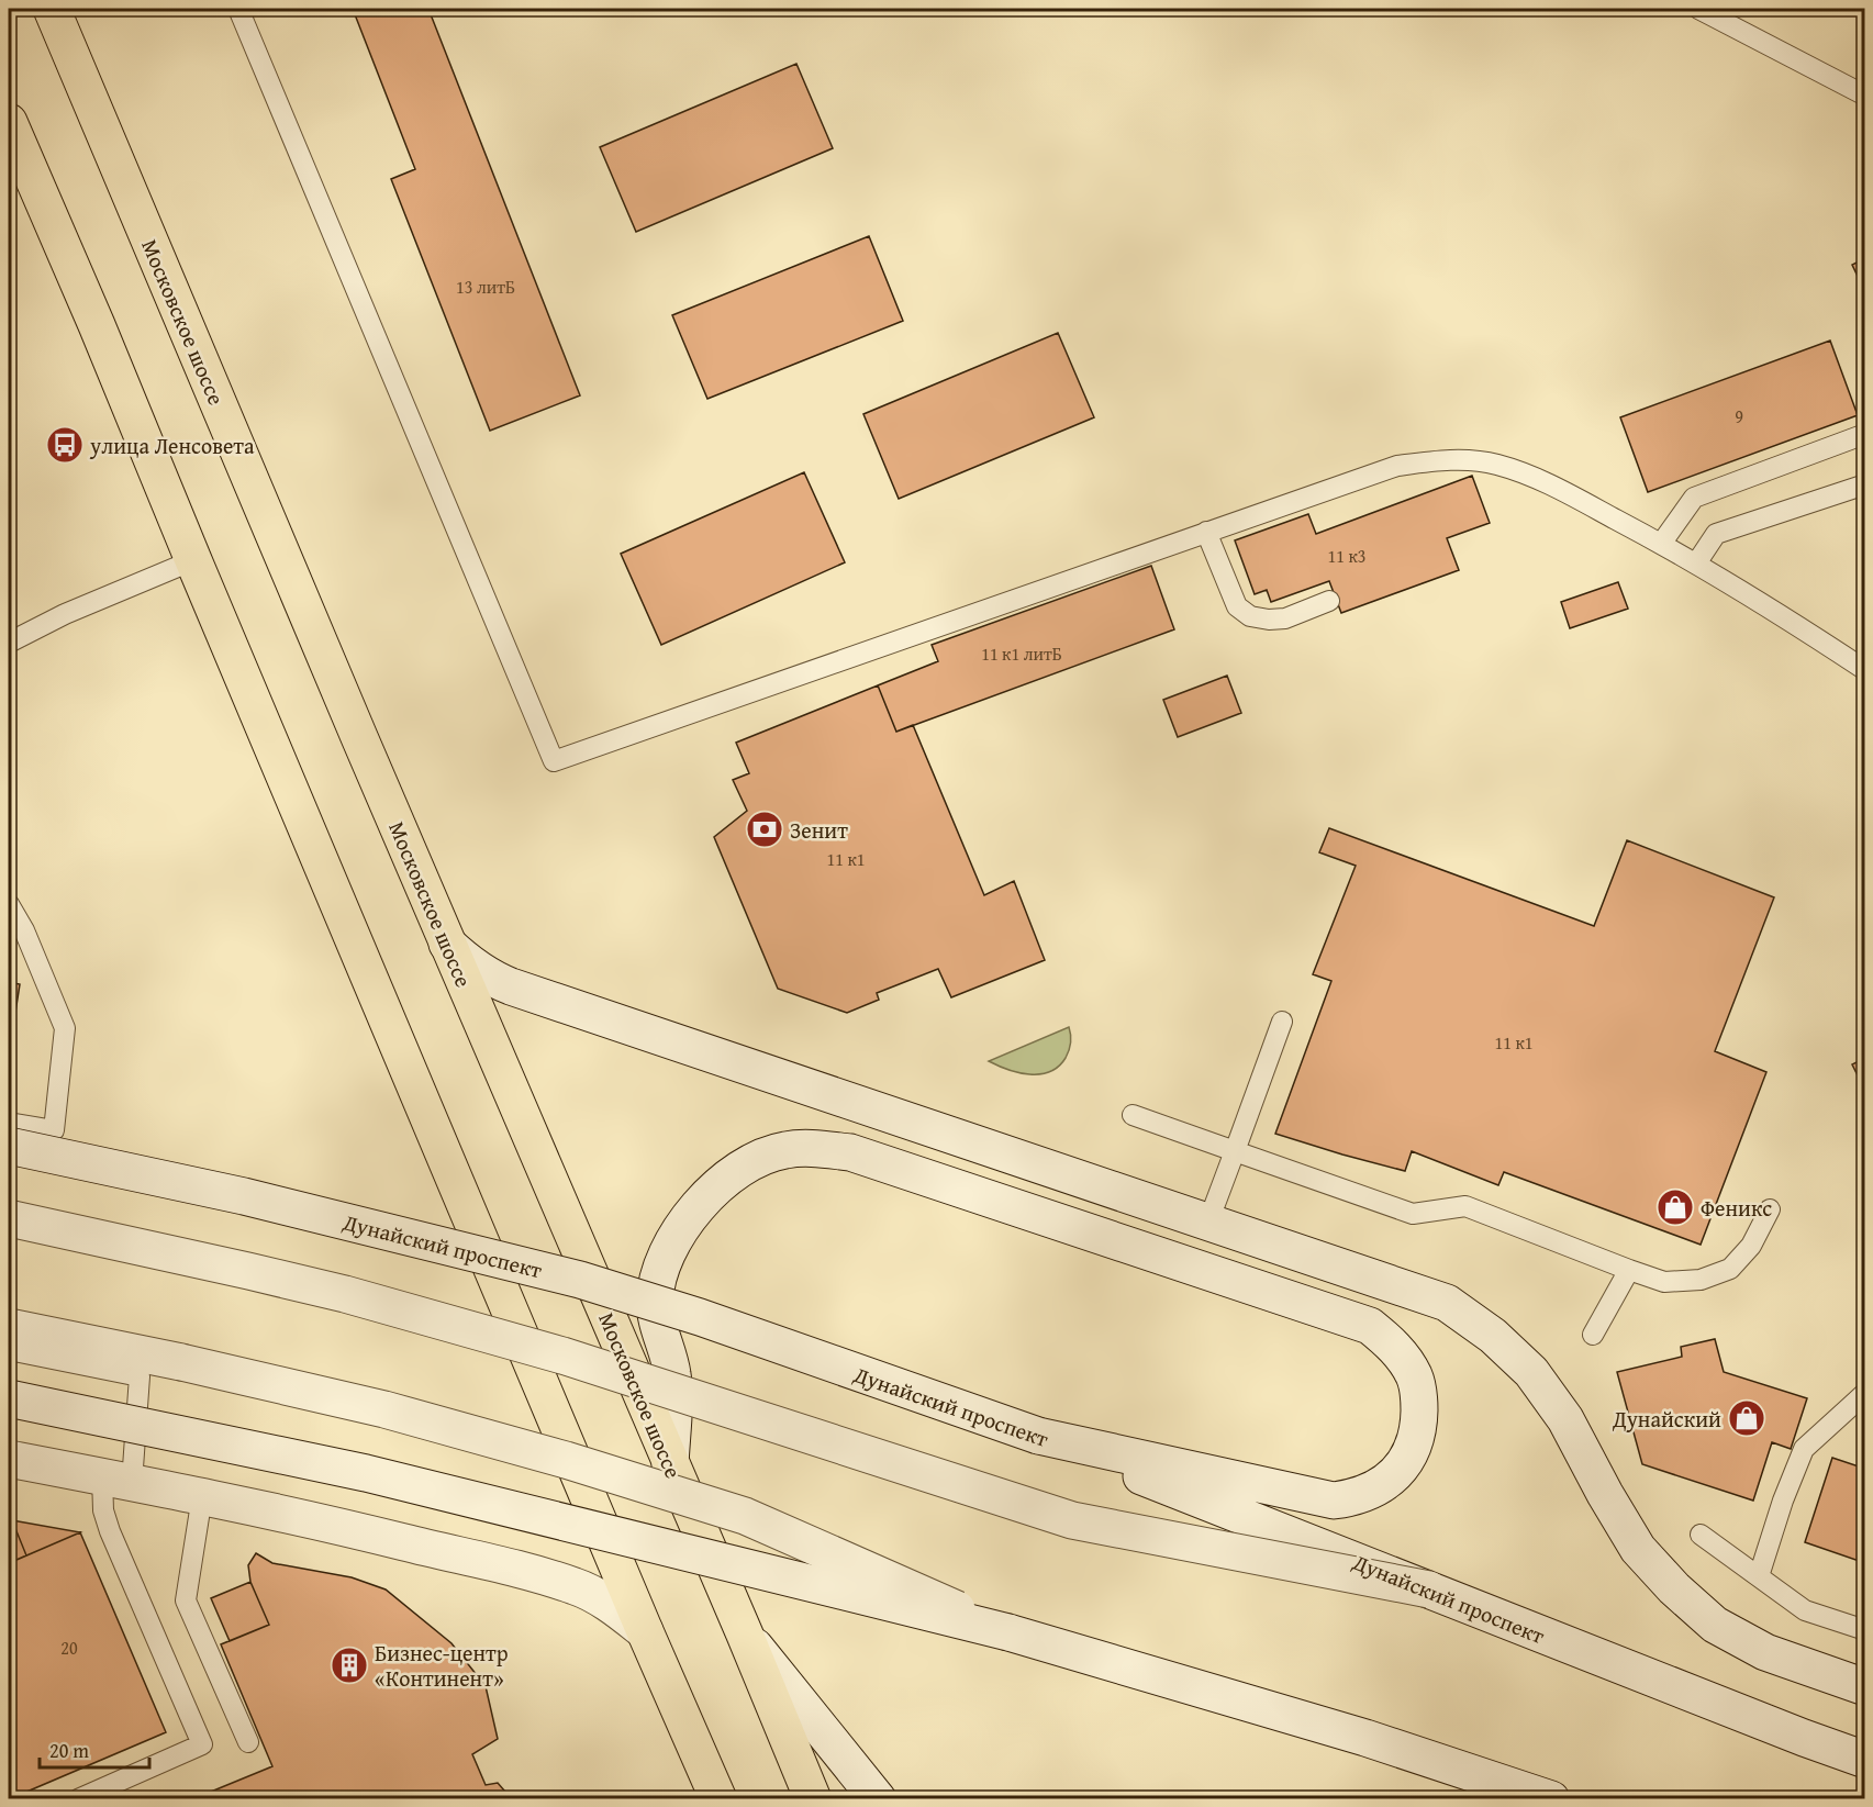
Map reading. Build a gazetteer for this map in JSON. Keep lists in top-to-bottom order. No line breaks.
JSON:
{"streets":{"main road":["Московское шоссе","Дунайский проспект"]},"places":{"bus stop":["улица Ленсовета"],"bank":["Зенит"],"shop":["Феникс","Дунайский"],"building":["Бизнес-центр «Континент»"]},"house_numbers":["13 литБ","9","11 к3","11 к1 литБ","11 к1","11 к1","20"],"scale_bar":"20 m"}
